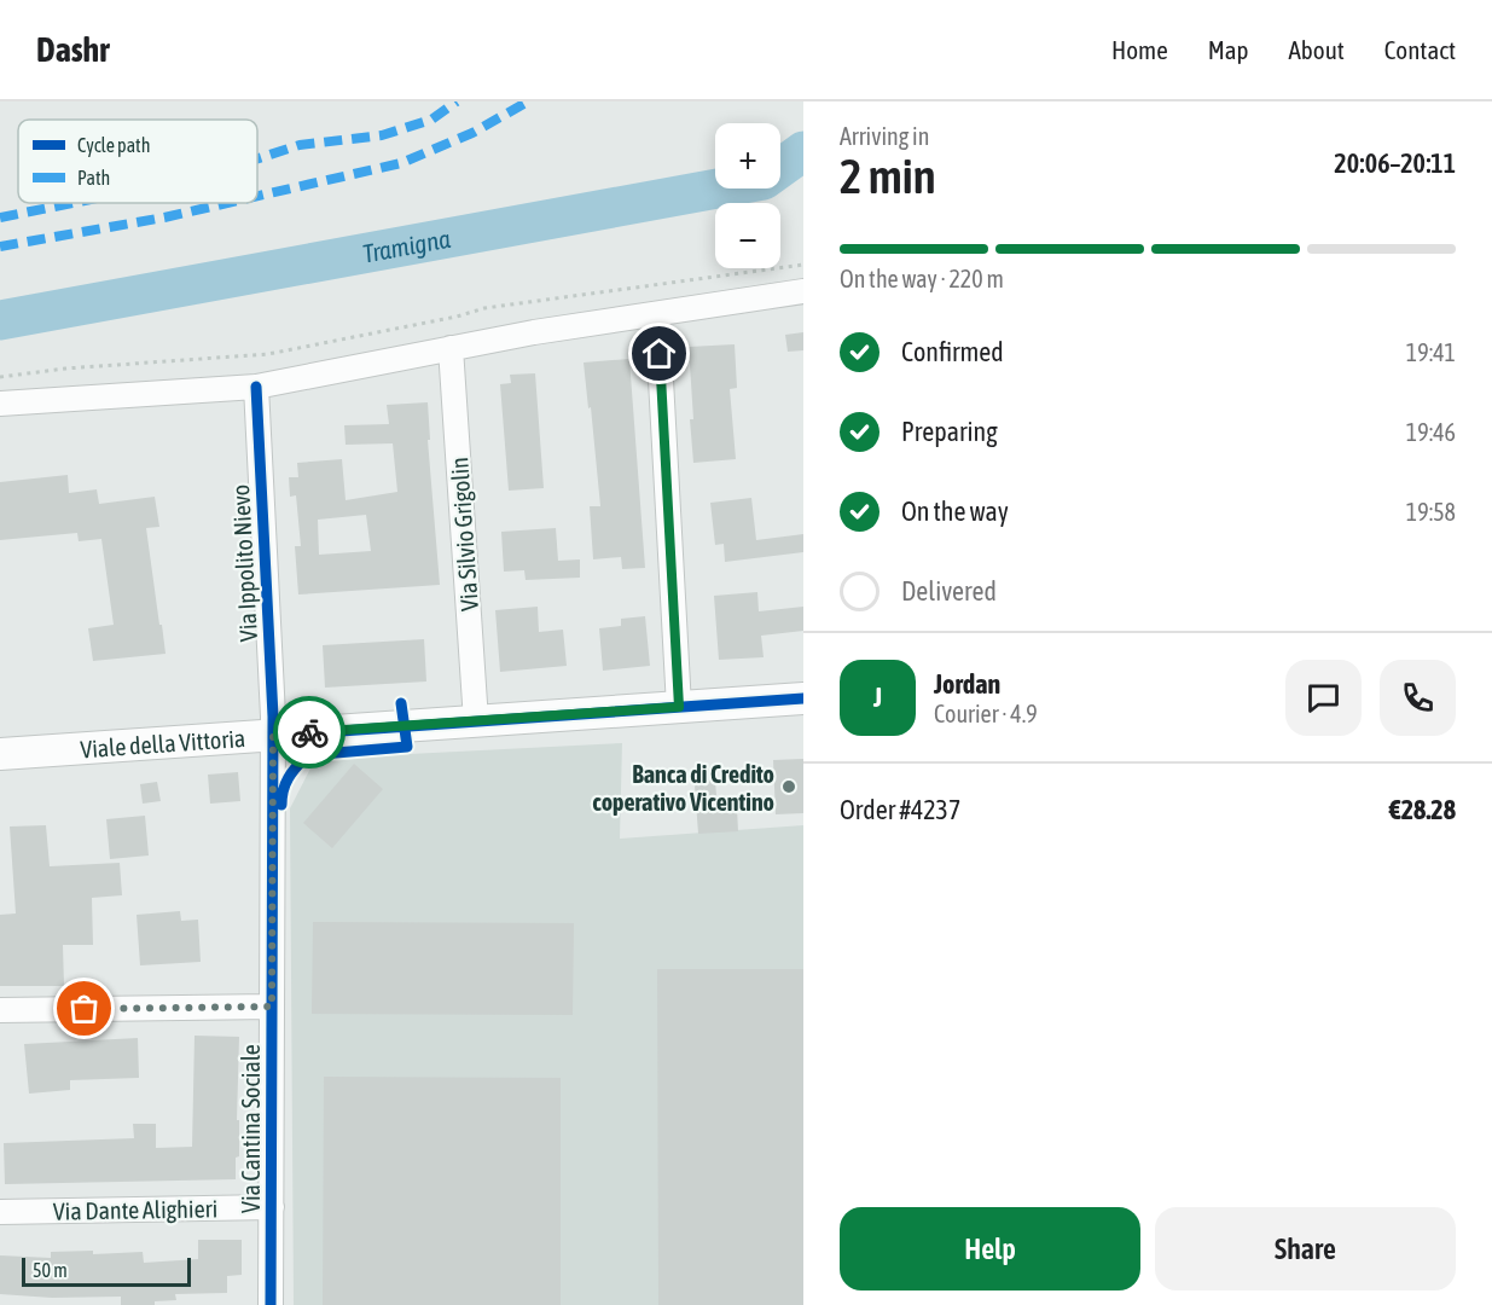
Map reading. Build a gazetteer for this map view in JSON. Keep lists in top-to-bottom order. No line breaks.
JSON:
{"streets":{"street":["Via Silvio Grigolin","Via Ippolito Nievo","Viale della Vittoria","Via Cantina Sociale","Via Dante Alighieri"]},"crossings":[["Via Silvio Grigolin","Viale della Vittoria"],["Via Ippolito Nievo","Viale della Vittoria"],["Via Ippolito Nievo","Via Cantina Sociale"],["Viale della Vittoria","Via Cantina Sociale"],["Via Cantina Sociale","Via Dante Alighieri"]],"water":["Tramigna"],"places":["Banca di Credito coperativo Vicentino"],"legend":["Cycle path","Path"],"scale_bar":"50 m","page":{"header":"Dashr","nav":["Home","Map","About","Contact"],"heading":["2 min","Arriving in","20:06–20:11"],"panel":["Jordan","Courier · 4.9","Order #4237","€28.28"],"map_buttons":["+","−"],"bar":"On the way · 220 m","list":[["Confirmed","19:41"],["Preparing","19:46"],["On the way","19:58"],"Delivered"],"round":"J","buttons":["Help","Share"],"scale":"50 m"}}
